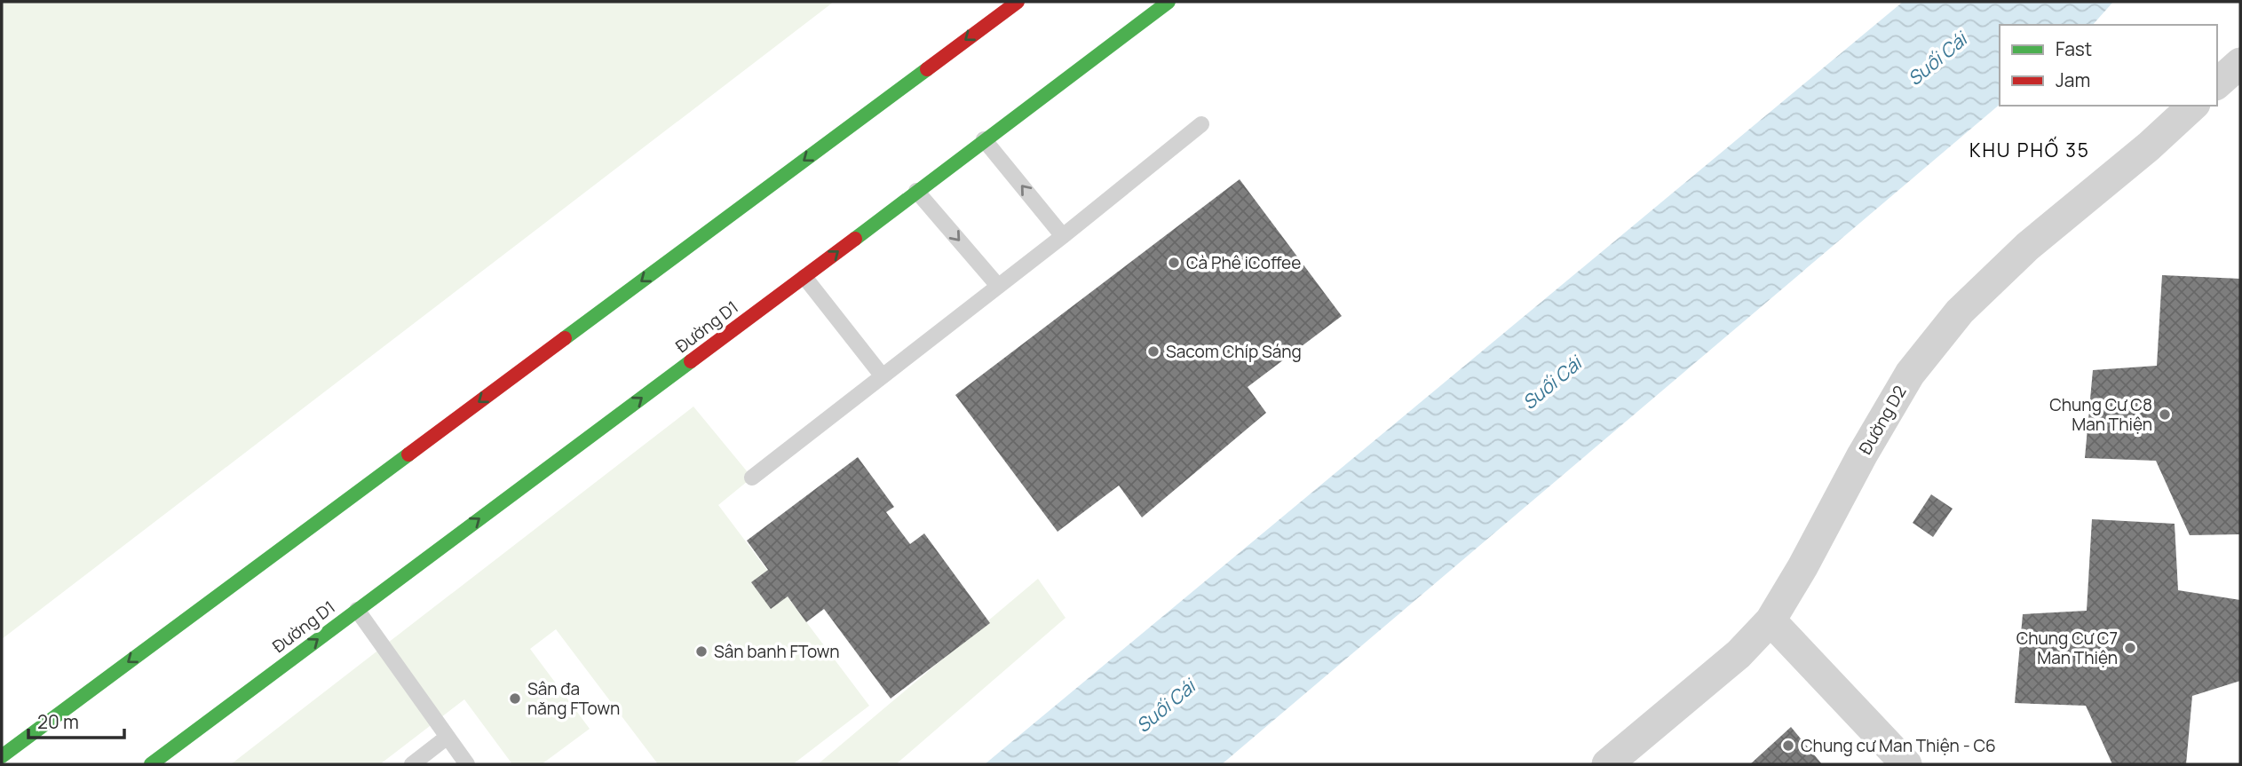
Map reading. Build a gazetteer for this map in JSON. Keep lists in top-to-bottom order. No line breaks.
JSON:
{"streets":{"main road":["Đường D1"],"street":["Đường D2"]},"districts":["KHU PHỐ 35"],"water":["Suối Cái"],"places":["Cà Phê iCoffee","Sacom Chíp Sáng","Chung Cư C8 Man Thiện","Chung Cư C7 Man Thiện","Sân banh FTown","Sân đa năng FTown","Chung cư Man Thiện - C6"],"legend":["Fast","Jam"],"scale_bar":"20 m"}
